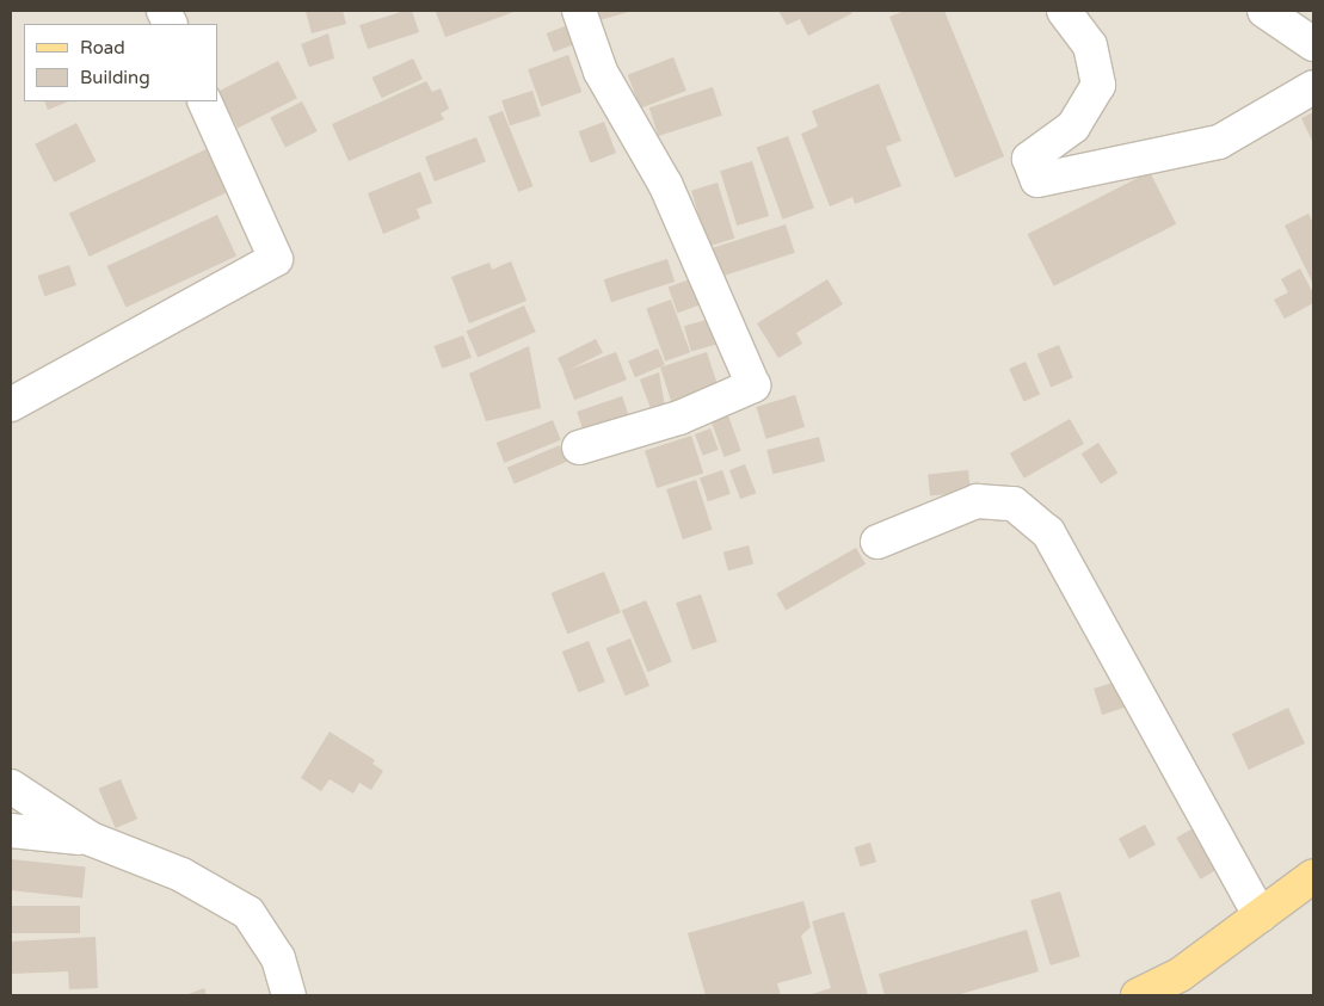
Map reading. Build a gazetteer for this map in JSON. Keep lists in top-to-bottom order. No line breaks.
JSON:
{"legend":["Road","Building"]}
